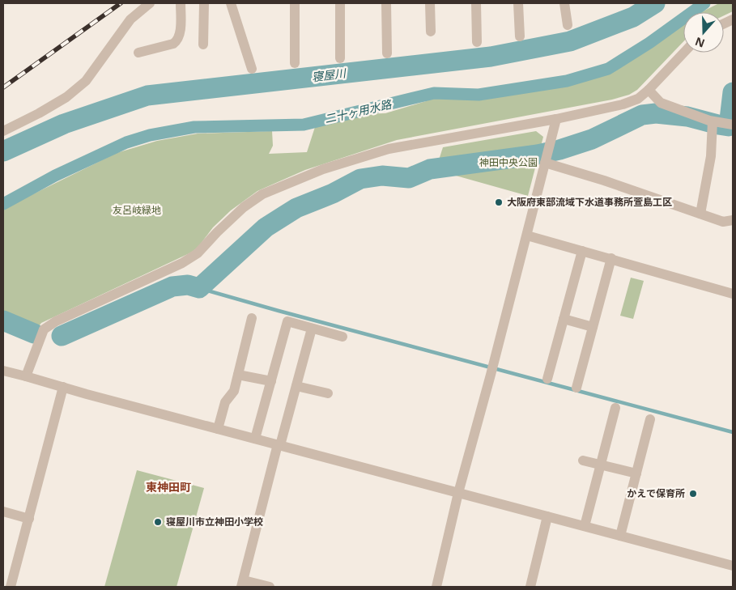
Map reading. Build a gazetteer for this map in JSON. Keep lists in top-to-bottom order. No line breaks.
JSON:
{"districts":["東神田町"],"water":["寝屋川","二十ヶ用水路"],"parks":["神田中央公園","友呂岐緑地"],"places":["大阪府東部流域下水道事務所萱島工区","かえで保育所","寝屋川市立神田小学校"],"north":"bottom"}
